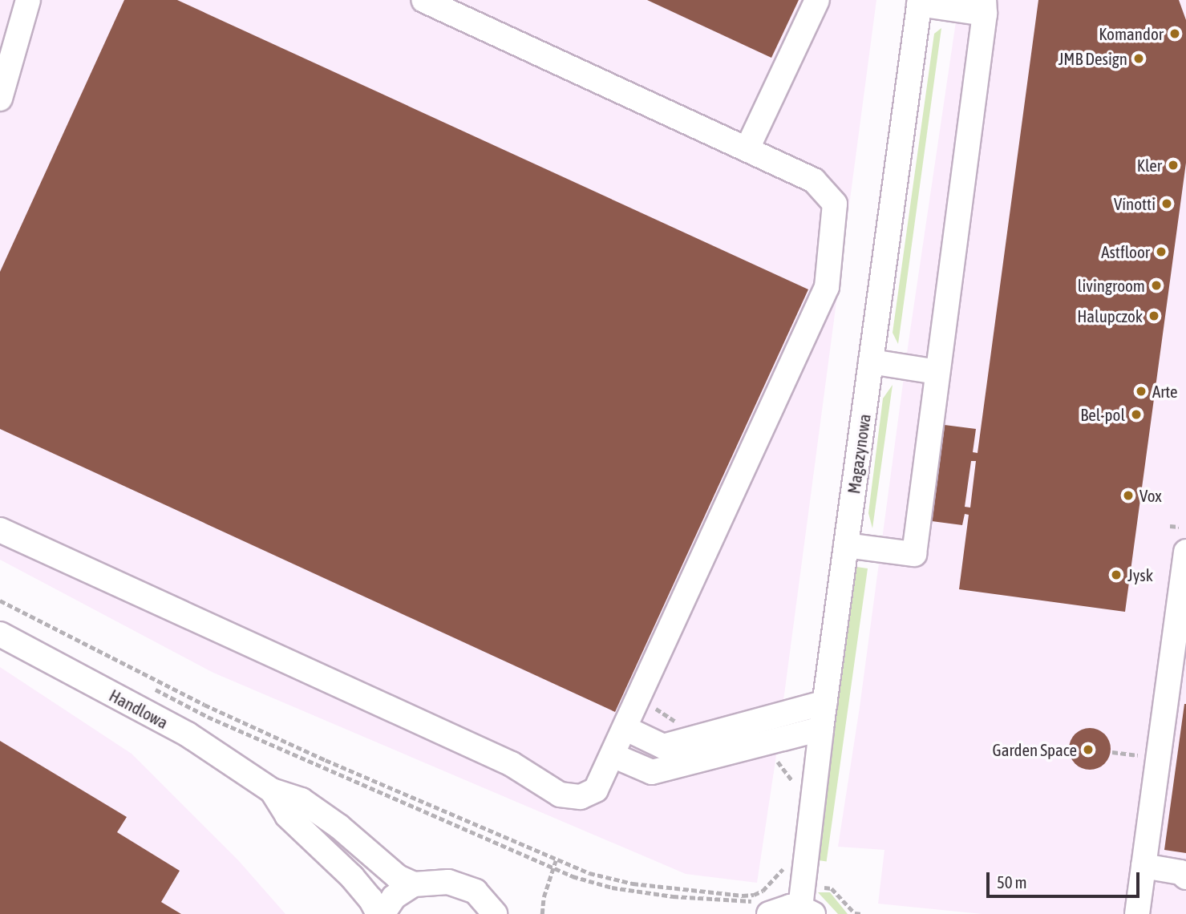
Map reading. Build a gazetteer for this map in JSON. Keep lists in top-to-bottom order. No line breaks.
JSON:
{"streets":{"street":["Magazynowa","Handlowa"]},"places":["Komandor","JMB Design","Kler","Vinotti","Astfloor","livingroom","Halupczok","Arte","Bel-pol","Vox","Jysk","Garden Space"],"scale_bar":"50 m"}
